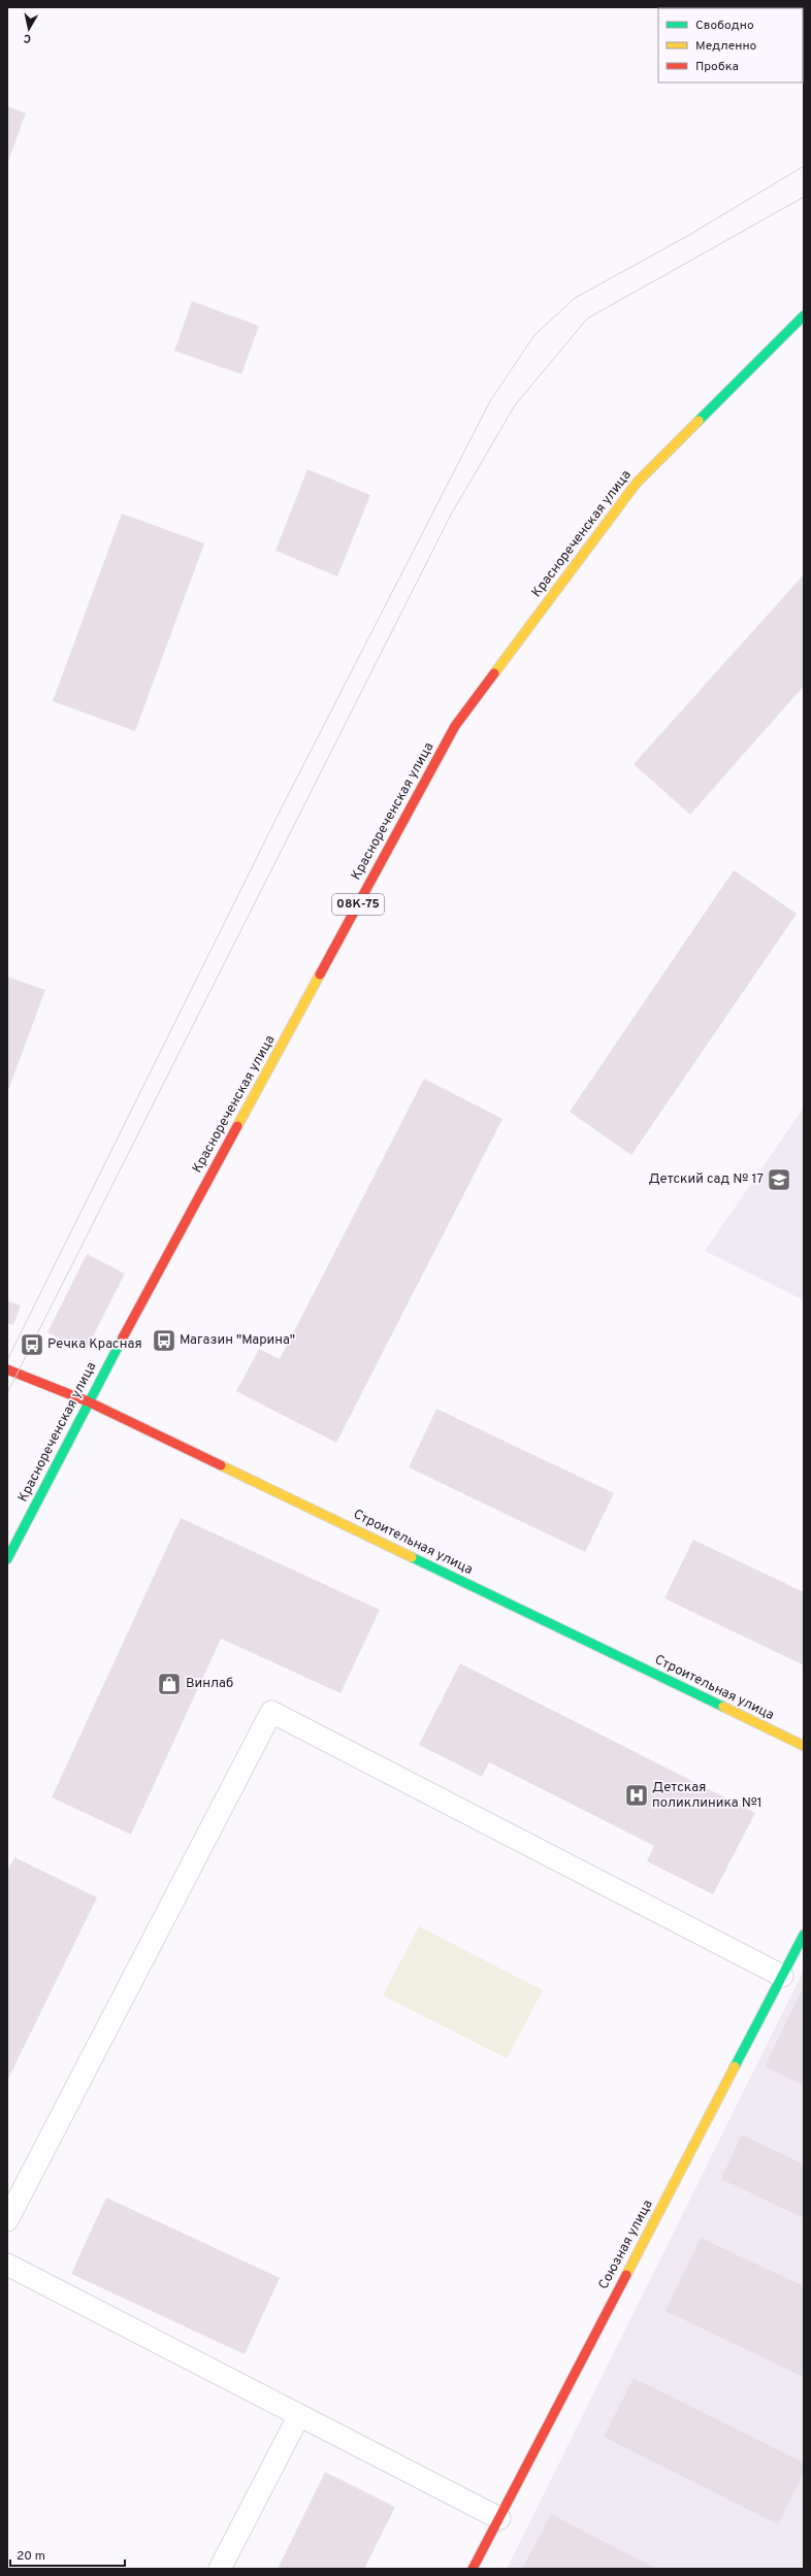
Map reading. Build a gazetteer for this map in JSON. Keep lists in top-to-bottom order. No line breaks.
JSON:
{"streets":{"street":["Краснореченская улица","08К-75","Строительная улица","Союзная улица"]},"crossings":[["Краснореченская улица","Строительная улица"]],"places":{"school or university":["Детский сад № 17"],"bus stop":["Магазин \"Марина\"","Речка Красная"],"shop":["Винлаб"],"hospital":["Детская поликлиника №1"]},"legend":["Свободно","Медленно","Пробка"],"scale_bar":"20 m","north":"bottom"}
